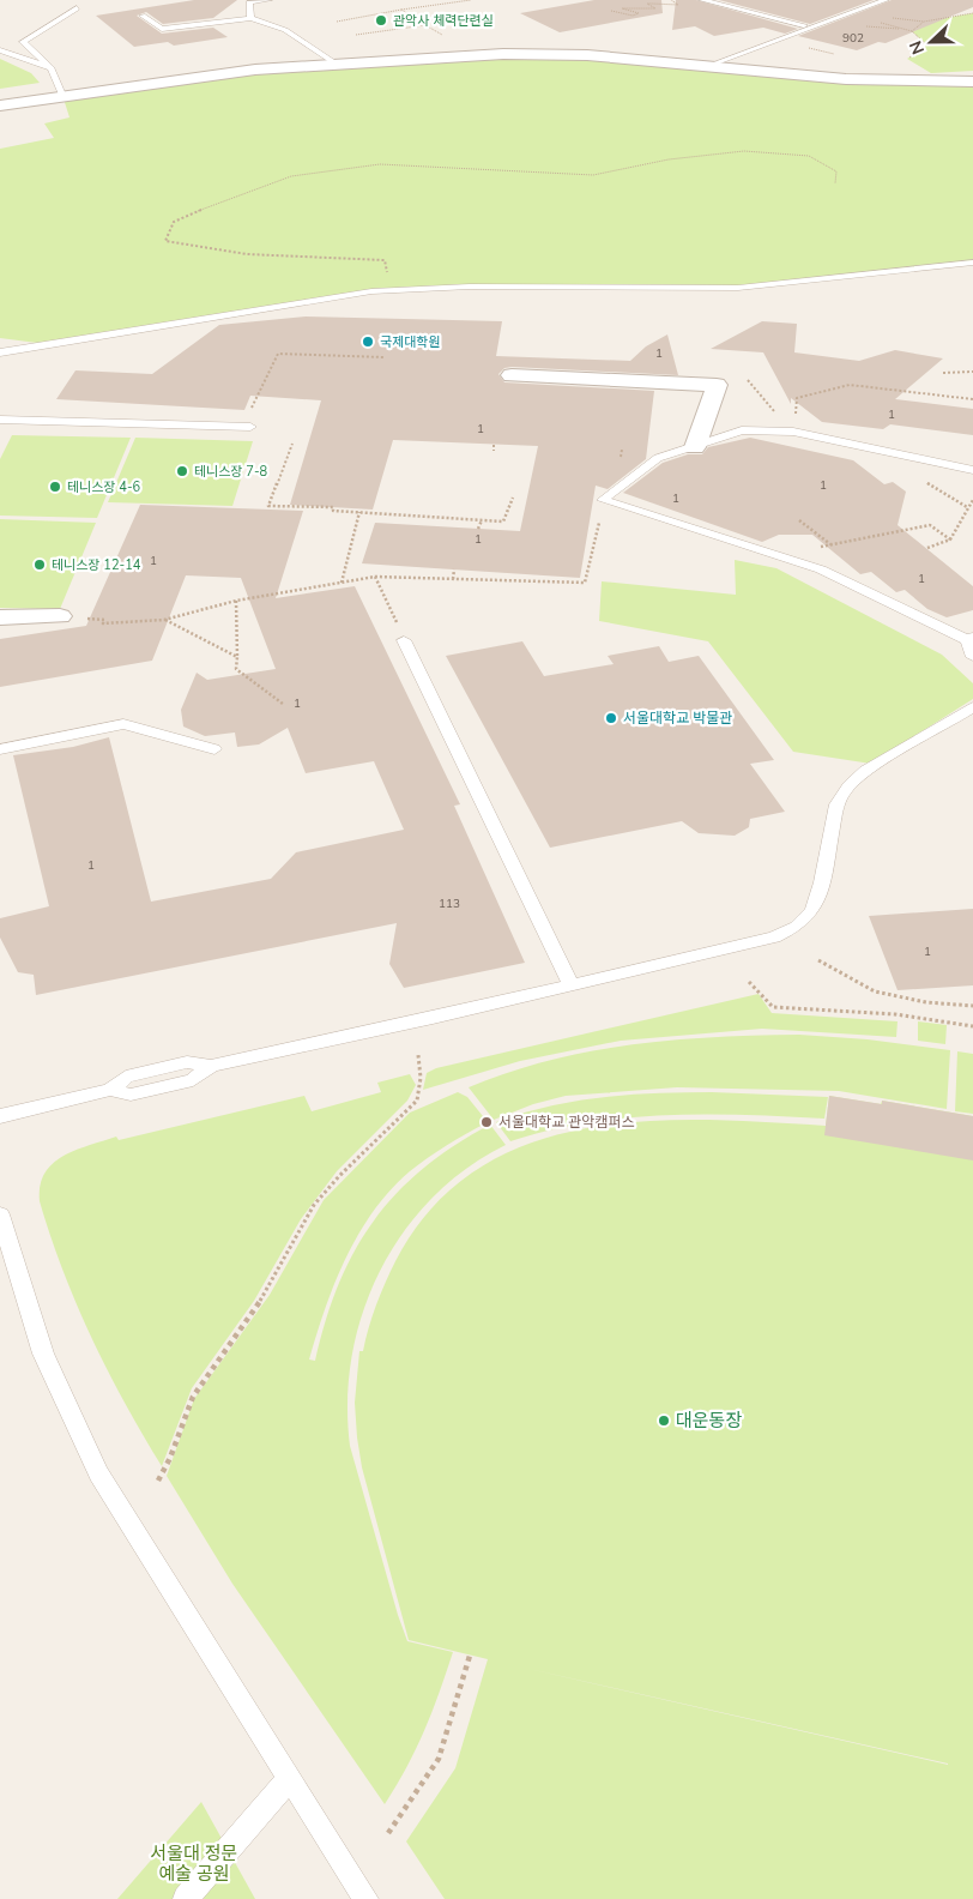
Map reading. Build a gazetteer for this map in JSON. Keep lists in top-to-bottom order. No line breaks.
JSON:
{"parks":["서울대 정문 예술 공원"],"places":["관악사 체력단련실","국제대학원","테니스장 7-8","테니스장 4-6","테니스장 12-14","서울대학교 박물관","서울대학교 관악캠퍼스","대운동장"],"house_numbers":["902","1","1","1","1","1","1","1","1","1","1","113","1"],"north":"left"}
